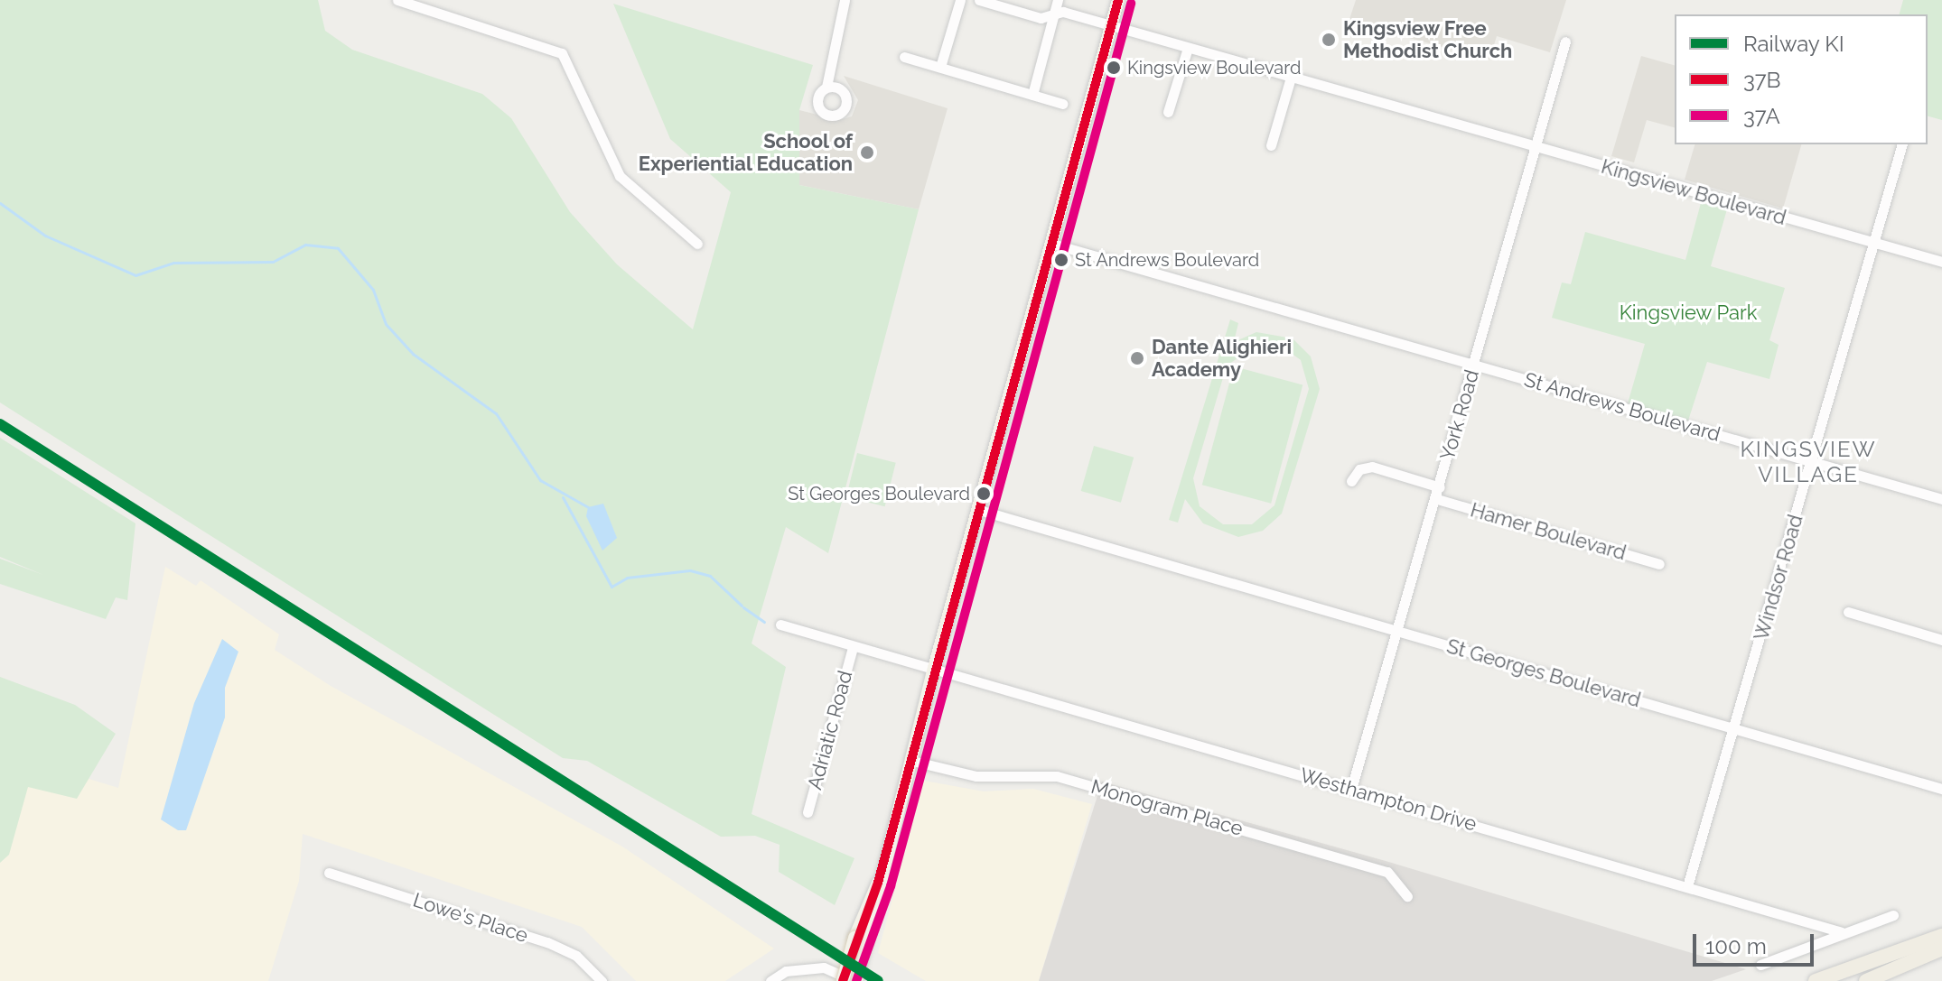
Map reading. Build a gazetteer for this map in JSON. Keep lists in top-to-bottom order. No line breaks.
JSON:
{"streets":{"street":["Kingsview Boulevard","St Andrews Boulevard","York Road","Hamer Boulevard","Windsor Road","St Georges Boulevard","Adriatic Road","Westhampton Drive","Monogram Place","Lowe's Place"]},"crossings":[["Kingsview Boulevard","York Road"],["Kingsview Boulevard","Windsor Road"],["St Andrews Boulevard","York Road"],["St Andrews Boulevard","Windsor Road"],["York Road","Hamer Boulevard"],["York Road","St Georges Boulevard"],["York Road","Westhampton Drive"],["Windsor Road","St Georges Boulevard"],["Windsor Road","Westhampton Drive"],["Adriatic Road","Westhampton Drive"]],"districts":["KINGSVIEW VILLAGE"],"parks":["Kingsview Park"],"places":["Kingsview Free Methodist Church","Kingsview Boulevard","School of Experiential Education","St Andrews Boulevard","Dante Alighieri Academy","St Georges Boulevard"],"lines":["transit line 37B","transit line 37A","rail line KI"],"legend":["Railway KI","37B","37A"],"scale_bar":"100 m"}
